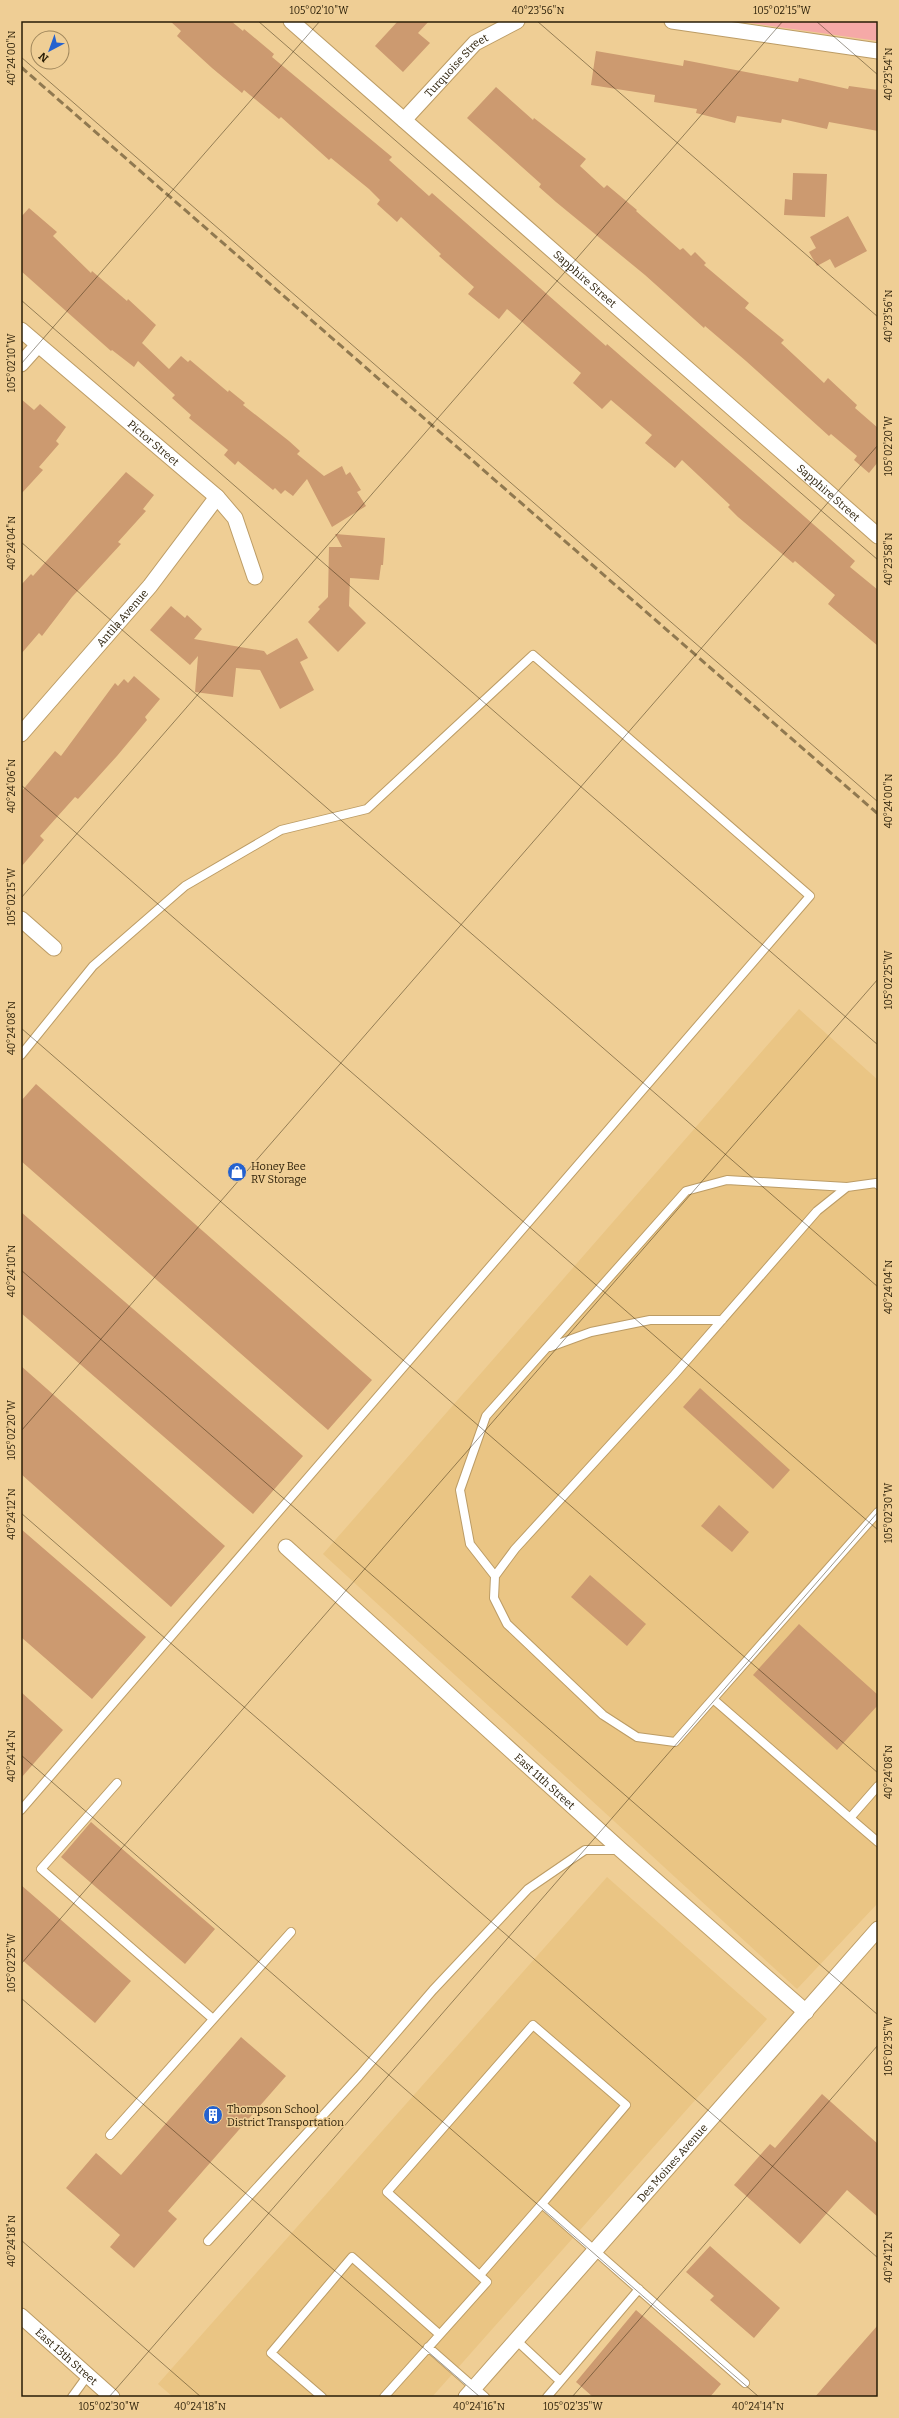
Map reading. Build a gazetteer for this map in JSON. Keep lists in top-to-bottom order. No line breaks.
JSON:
{"streets":{"street":["Turquoise Street","Sapphire Street","Pictor Street","Antila Avenue","East 11th Street","Des Moines Avenue","East 13th Street"]},"crossings":[["Turquoise Street","Sapphire Street"],["Pictor Street","Antila Avenue"],["East 11th Street","Des Moines Avenue"]],"places":{"shop":["Honey Bee RV Storage"],"building":["Thompson School District Transportation"]},"north":"bottom left","coordinates":["105°02'10\"W","40°23'56\"N","105°02'15\"W","40°24'00\"N","40°23'54\"N","105°02'20\"W","40°24'04\"N","40°23'58\"N","40°24'06\"N","105°02'25\"W","40°24'08\"N","40°24'10\"N","105°02'30\"W","40°24'12\"N","40°24'14\"N","105°02'35\"W","40°24'18\"N","40°24'16\"N"]}
